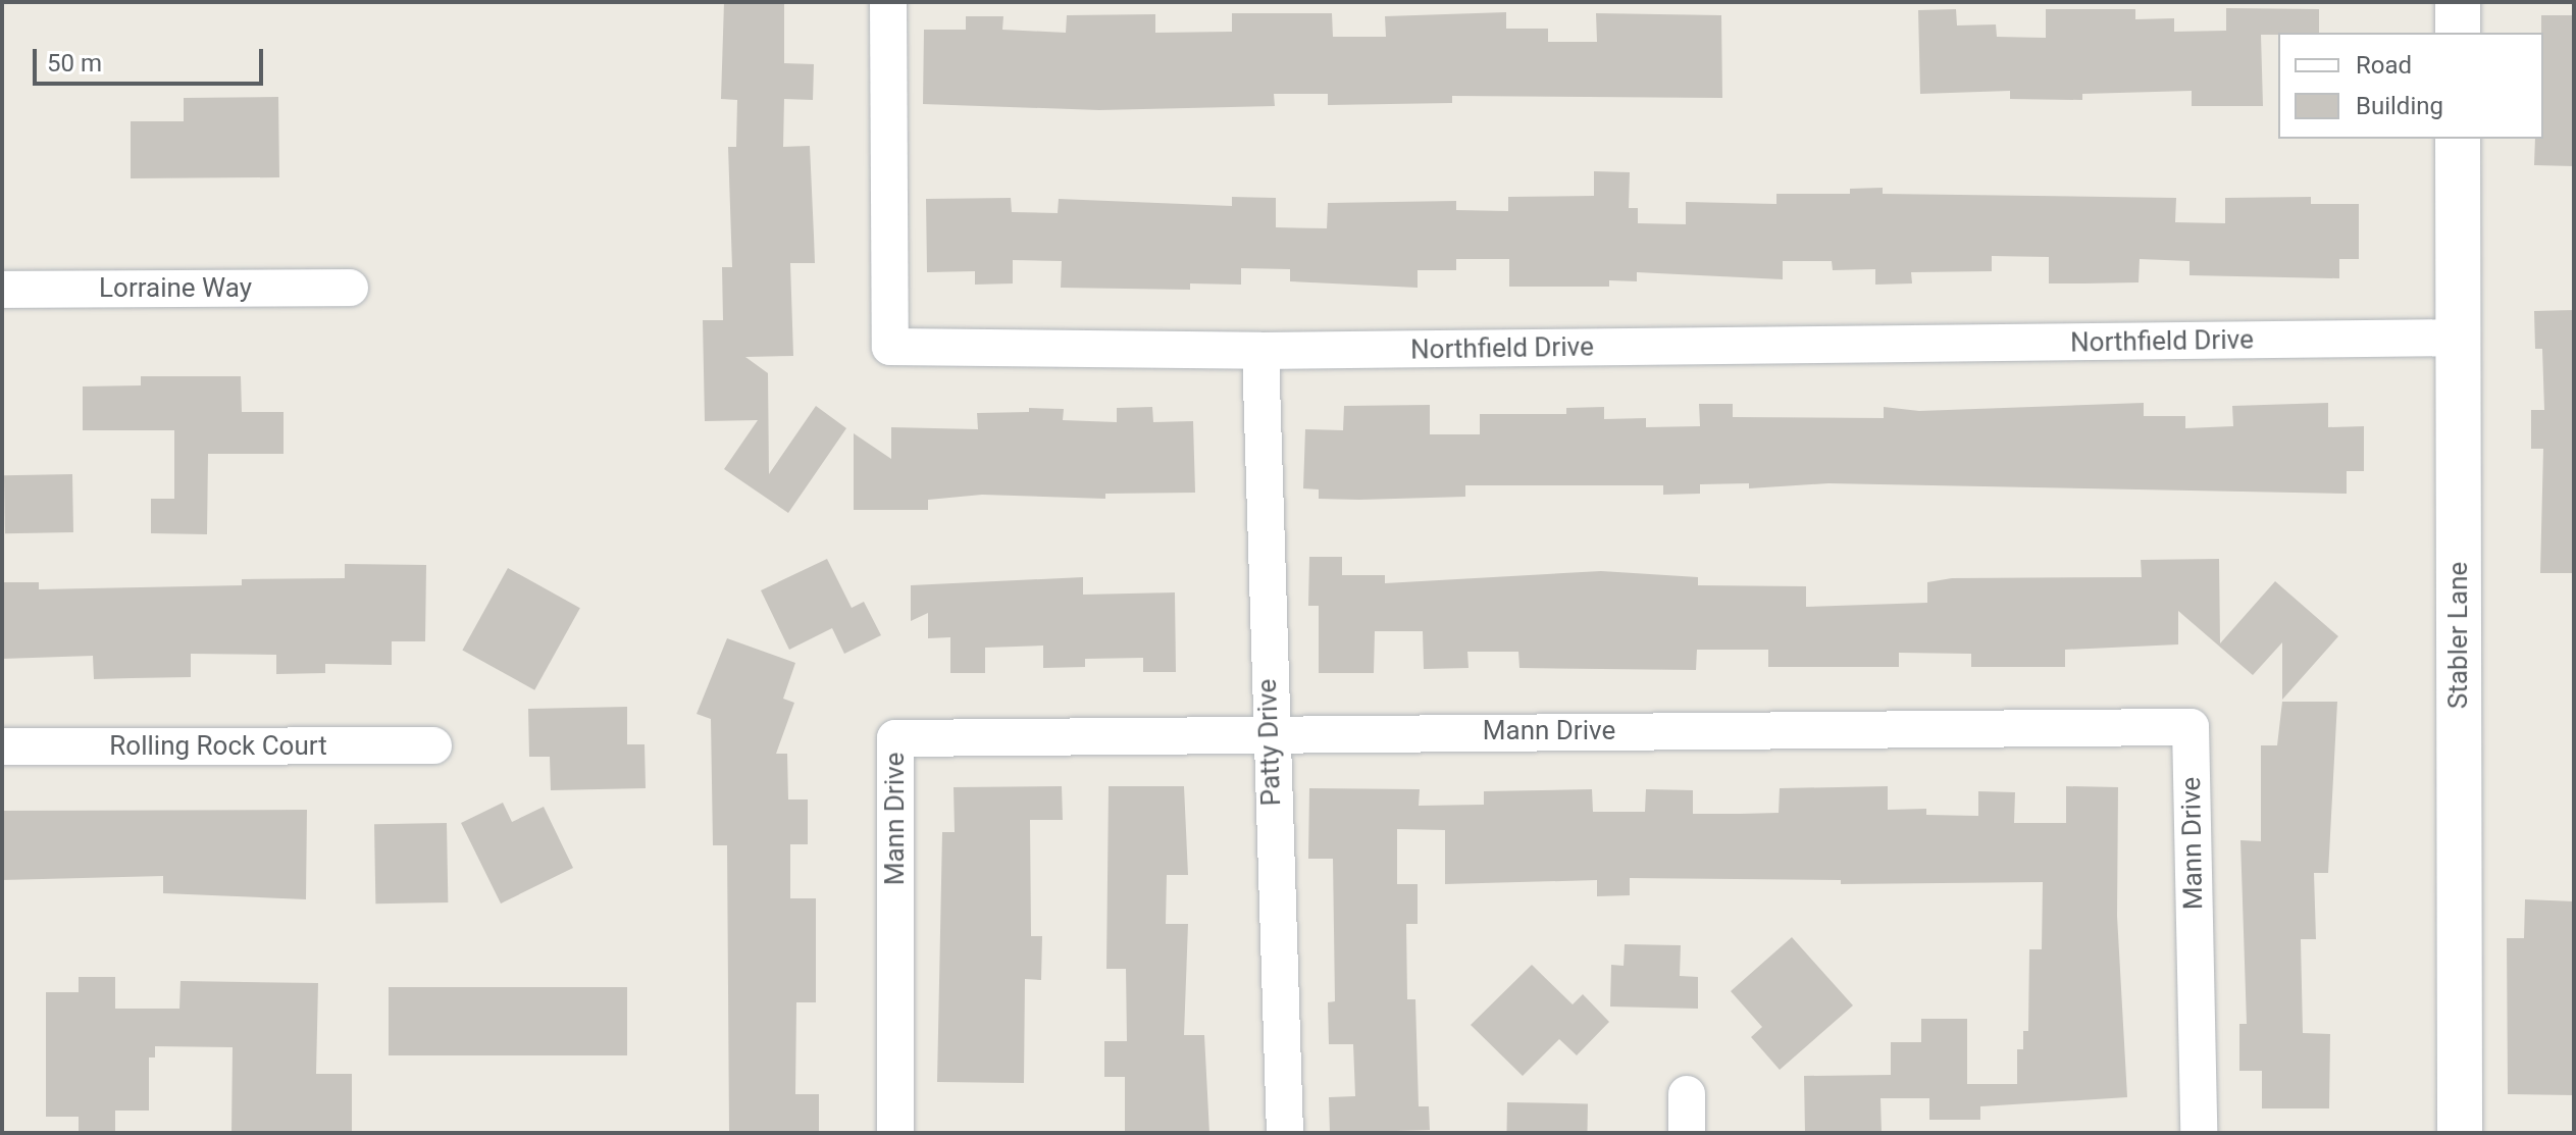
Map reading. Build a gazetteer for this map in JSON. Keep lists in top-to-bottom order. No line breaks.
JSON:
{"streets":{"street":["Lorraine Way","Northfield Drive","Stabler Lane","Mann Drive","Patty Drive","Rolling Rock Court"]},"crossings":[["Northfield Drive","Stabler Lane"],["Northfield Drive","Patty Drive"],["Mann Drive","Patty Drive"]],"legend":["Road","Building"],"scale_bar":"50 m"}
